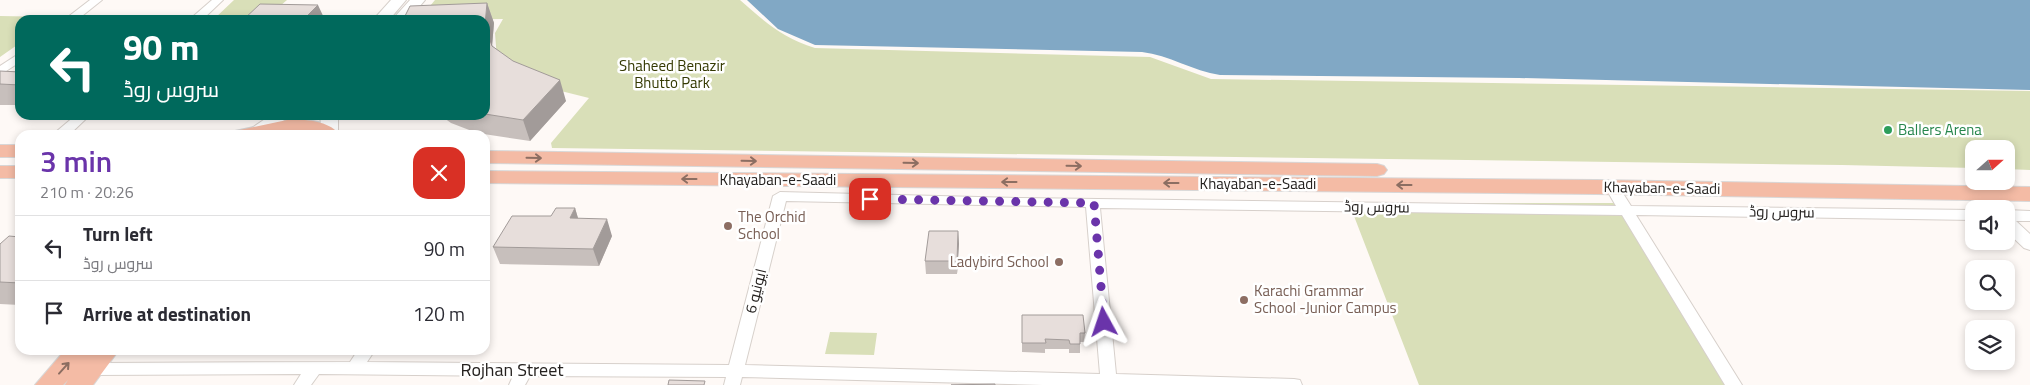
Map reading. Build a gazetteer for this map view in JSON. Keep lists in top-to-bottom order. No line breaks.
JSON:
{"streets":{"main road":["Khayaban-e-Saadi"],"street":["سروس روڈ","ایونیو 6","Rojhan Street"]},"crossings":[["سروس روڈ","ایونیو 6"],["ایونیو 6","Rojhan Street"]],"parks":["Shaheed Benazir Bhutto Park"],"places":["Ballers Arena","The Orchid School","Ladybird School","Karachi Grammar School -Junior Campus"],"north":"right","page":{"turn":["90 m","سروس روڈ"],"heading":["3 min","210 m · 20:26"],"list":[{"name":"Turn left","note":"سروس روڈ","value":"90 m"},{"name":"Arrive at destination","value":"120 m"}]}}
